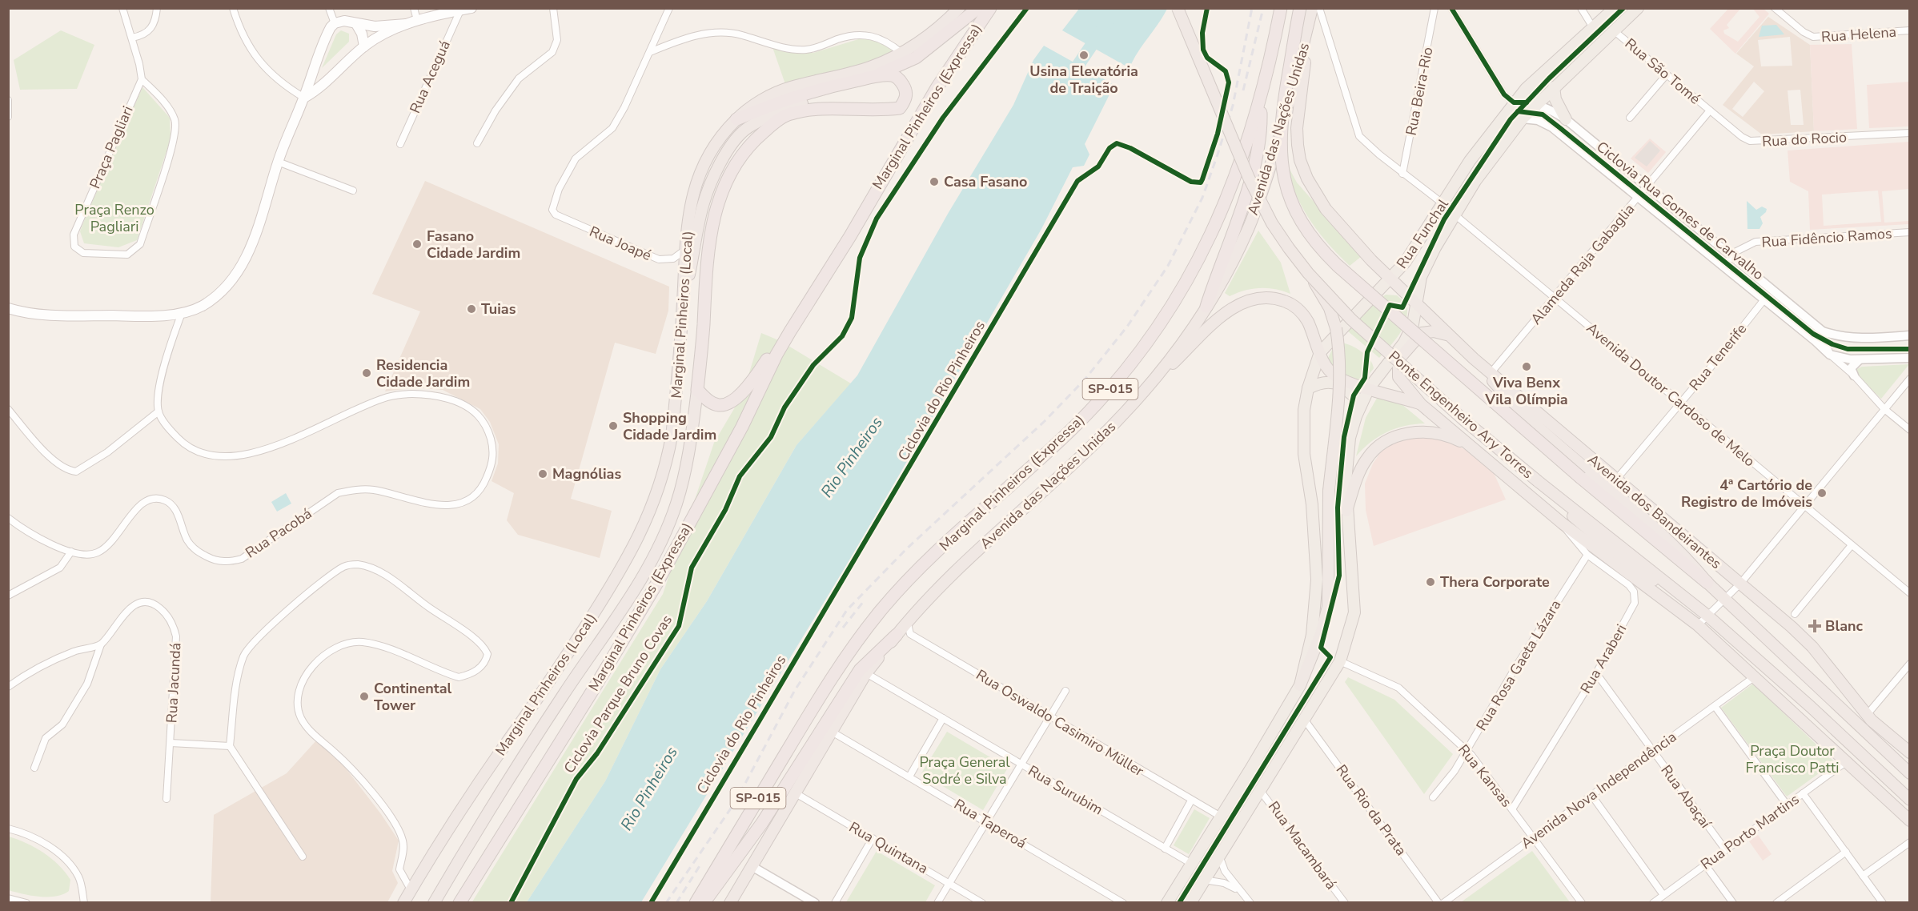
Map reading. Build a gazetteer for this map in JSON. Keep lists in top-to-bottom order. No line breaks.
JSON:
{"streets":{"highway":["Marginal Pinheiros (Expressa)","Avenida das Nações Unidas","Marginal Pinheiros (Local)","SP-015","Ponte Engenheiro Ary Torres","Avenida dos Bandeirantes"],"main road":["Rua Funchal"],"street":["Rua Helena","Rua São Tomé","Rua Aceguá","Rua Beira-Rio","Rua do Rocio","Praça Pagliari","Rua Fidêncio Ramos","Rua Joapé","Alameda Raja Gabaglia","Rua Tenerife","Avenida Doutor Cardoso de Melo","Rua Pacobá","Rua Araberi","Rua Rosa Gaeta Lázara","Rua Jacundá","Rua Oswaldo Casimiro Müller","Rua Kansas","Rua Surubim","Avenida Nova Independência","Rua Abaçaí","Rua Rio da Prata","Rua Taperoá","Rua Porto Martins","Rua Macambará","Rua Quintana"],"cycle path":["Ciclovia Rua Gomes de Carvalho","Ciclovia do Rio Pinheiros","Ciclovia Parque Bruno Covas"]},"crossings":[["Rua São Tomé","Rua do Rocio"],["Rua São Tomé","Rua Funchal"],["Rua São Tomé","Alameda Raja Gabaglia"],["Avenida das Nações Unidas","Avenida dos Bandeirantes"],["Avenida das Nações Unidas","Rua Oswaldo Casimiro Müller"],["Avenida das Nações Unidas","Rua Surubim"],["Avenida das Nações Unidas","Rua Taperoá"],["Avenida das Nações Unidas","Rua Quintana"],["Rua do Rocio","Alameda Raja Gabaglia"],["Rua Funchal","Avenida Doutor Cardoso de Melo"],["Rua Funchal","Avenida dos Bandeirantes"],["Rua Funchal","Rua Kansas"],["Rua Funchal","Rua Rio da Prata"],["Rua Funchal","Rua Macambará"],["Rua Joapé","Marginal Pinheiros (Local)"],["Alameda Raja Gabaglia","Avenida Doutor Cardoso de Melo"],["Alameda Raja Gabaglia","Avenida dos Bandeirantes"],["Rua Tenerife","Avenida Doutor Cardoso de Melo"],["Rua Tenerife","Avenida dos Bandeirantes"],["Rua Araberi","Rua Rosa Gaeta Lázara"],["Rua Araberi","Rua Kansas"],["Rua Araberi","Rua Abaçaí"],["Rua Rosa Gaeta Lázara","Rua Kansas"],["Rua Kansas","Avenida Nova Independência"],["Avenida Nova Independência","Rua Abaçaí"],["Rua Abaçaí","Rua Porto Martins"]],"water":["Rio Pinheiros"],"parks":["Praça Renzo Pagliari","Praça Doutor Francisco Patti","Praça General Sodré e Silva"],"places":{"other":["Usina Elevatória de Traição","Casa Fasano","Fasano Cidade Jardim","Tuias","Viva Benx Vila Olímpia","Residencia Cidade Jardim","Shopping Cidade Jardim","Magnólias","4ª Cartório de Registro de Imóveis","Thera Corporate","Continental Tower"],"health":["Blanc"]}}
